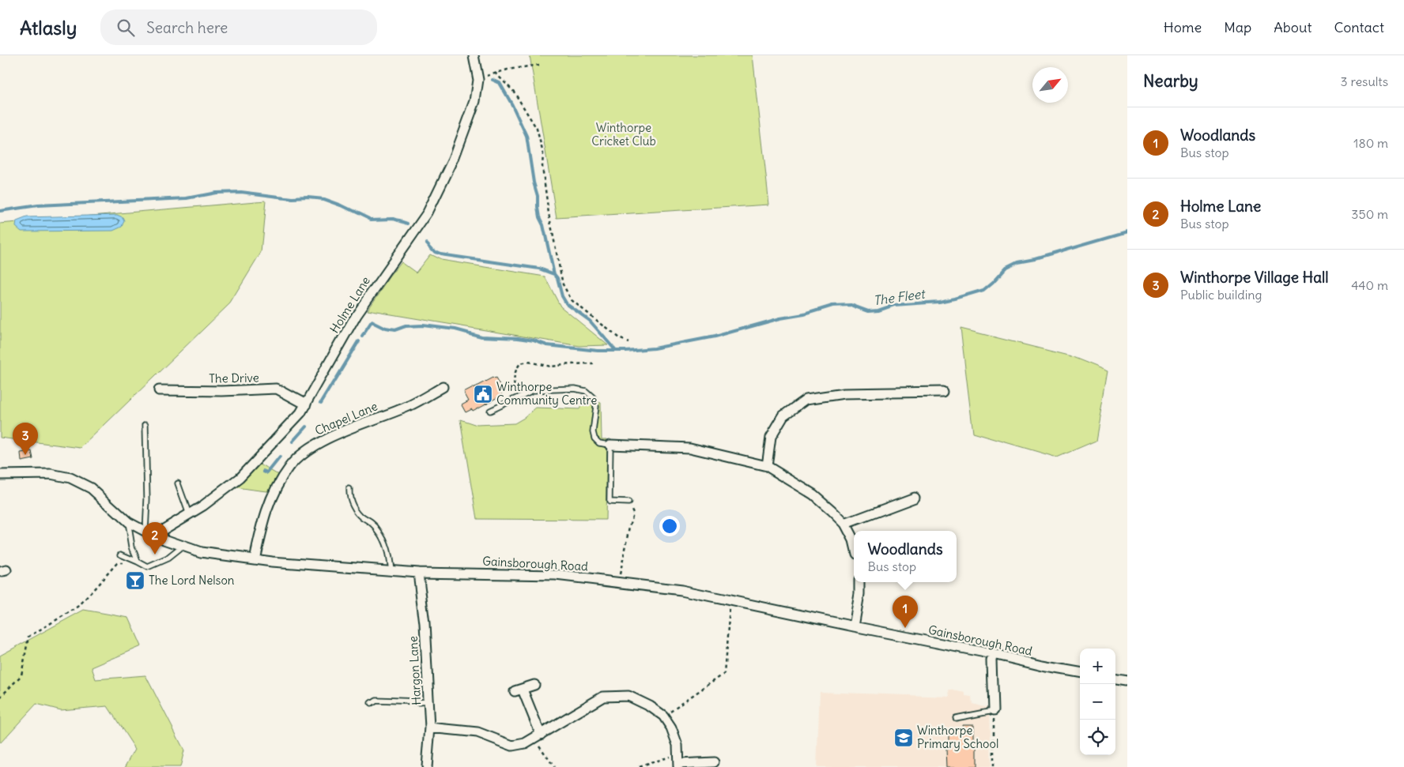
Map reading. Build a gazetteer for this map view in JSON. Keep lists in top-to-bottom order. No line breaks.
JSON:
{"streets":{"street":["Holme Lane","The Drive","Chapel Lane","Gainsborough Road","Hargon Lane"]},"crossings":[["Holme Lane","The Drive"],["Holme Lane","Gainsborough Road"],["Chapel Lane","Gainsborough Road"],["Gainsborough Road","Hargon Lane"]],"water":["The Fleet"],"parks":["Winthorpe Cricket Club"],"places":{"public building":["Winthorpe Community Centre"],"bar":["The Lord Nelson"],"school or university":["Winthorpe Primary School"]},"north":"top right","page":{"header":"Atlasly","search":"Search here","nav":["Home","Map","About","Contact"],"heading":["Nearby","3 results"],"list":[{"mark":"1","name":"Woodlands","note":"Bus stop","value":"180 m"},{"mark":"2","name":"Holme Lane","note":"Bus stop","value":"350 m"},{"mark":"3","name":"Winthorpe Village Hall","note":"Public building","value":"440 m"}],"pins":["3","2","1"],"popup":["Woodlands","Bus stop"],"map_buttons":["+","−"]}}
